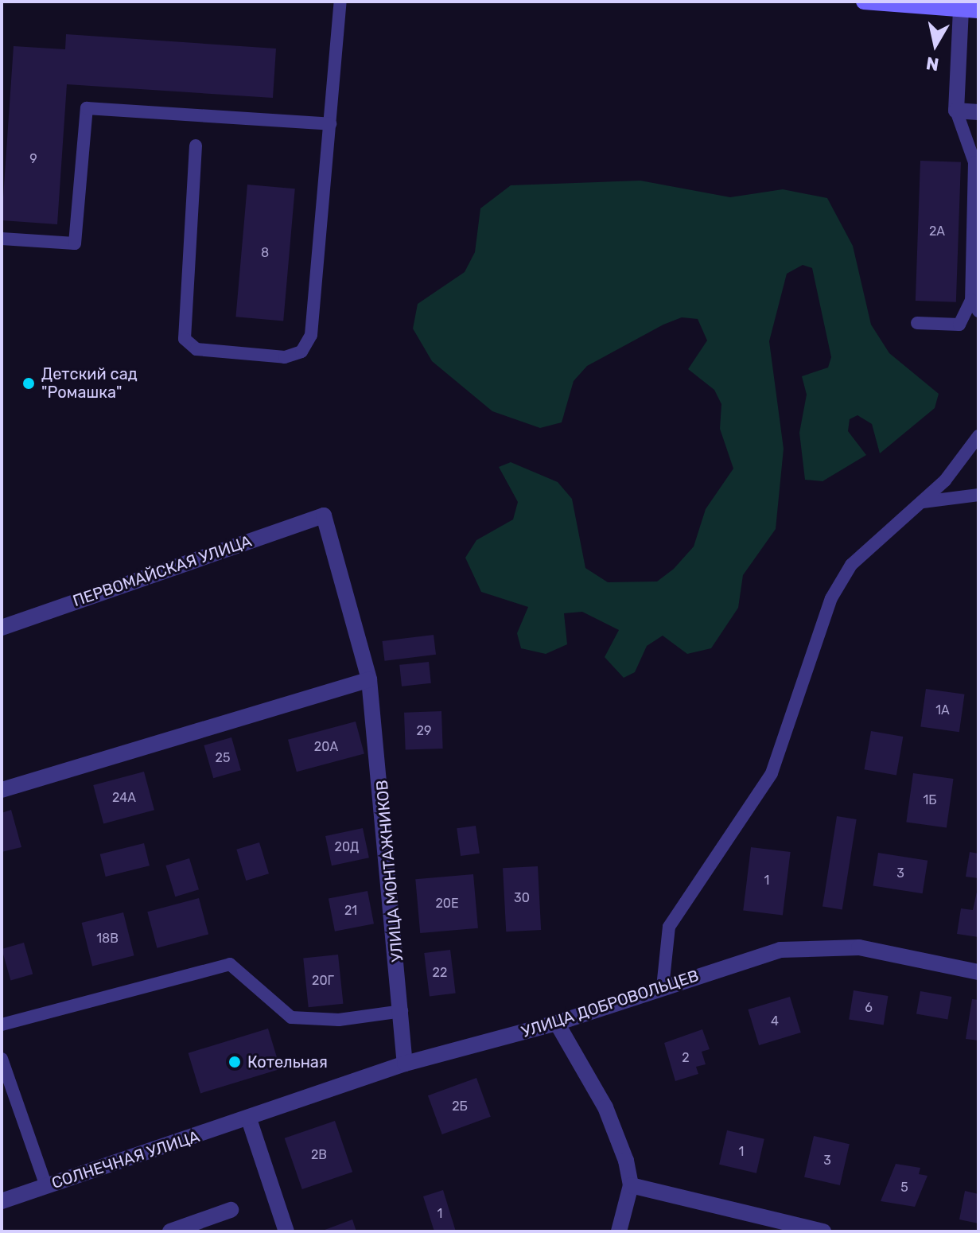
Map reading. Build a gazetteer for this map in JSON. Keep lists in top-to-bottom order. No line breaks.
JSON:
{"streets":{"street":["ПЕРВОМАЙСКАЯ УЛИЦА","УЛИЦА МОНТАЖНИКОВ","УЛИЦА ДОБРОВОЛЬЦЕВ","СОЛНЕЧНАЯ УЛИЦА"]},"crossings":[["ПЕРВОМАЙСКАЯ УЛИЦА","УЛИЦА МОНТАЖНИКОВ"],["УЛИЦА МОНТАЖНИКОВ","УЛИЦА ДОБРОВОЛЬЦЕВ"],["УЛИЦА ДОБРОВОЛЬЦЕВ","СОЛНЕЧНАЯ УЛИЦА"]],"places":["Детский сад \"Ромашка\"","Котельная"],"house_numbers":["9","2А","8","1А","29","20А","25","24А","1Б","20Д","3","1","30","20Е","21","18В","22","20Г","6","4","2","2Б","1","2В","3","5","1"],"north":"bottom"}
